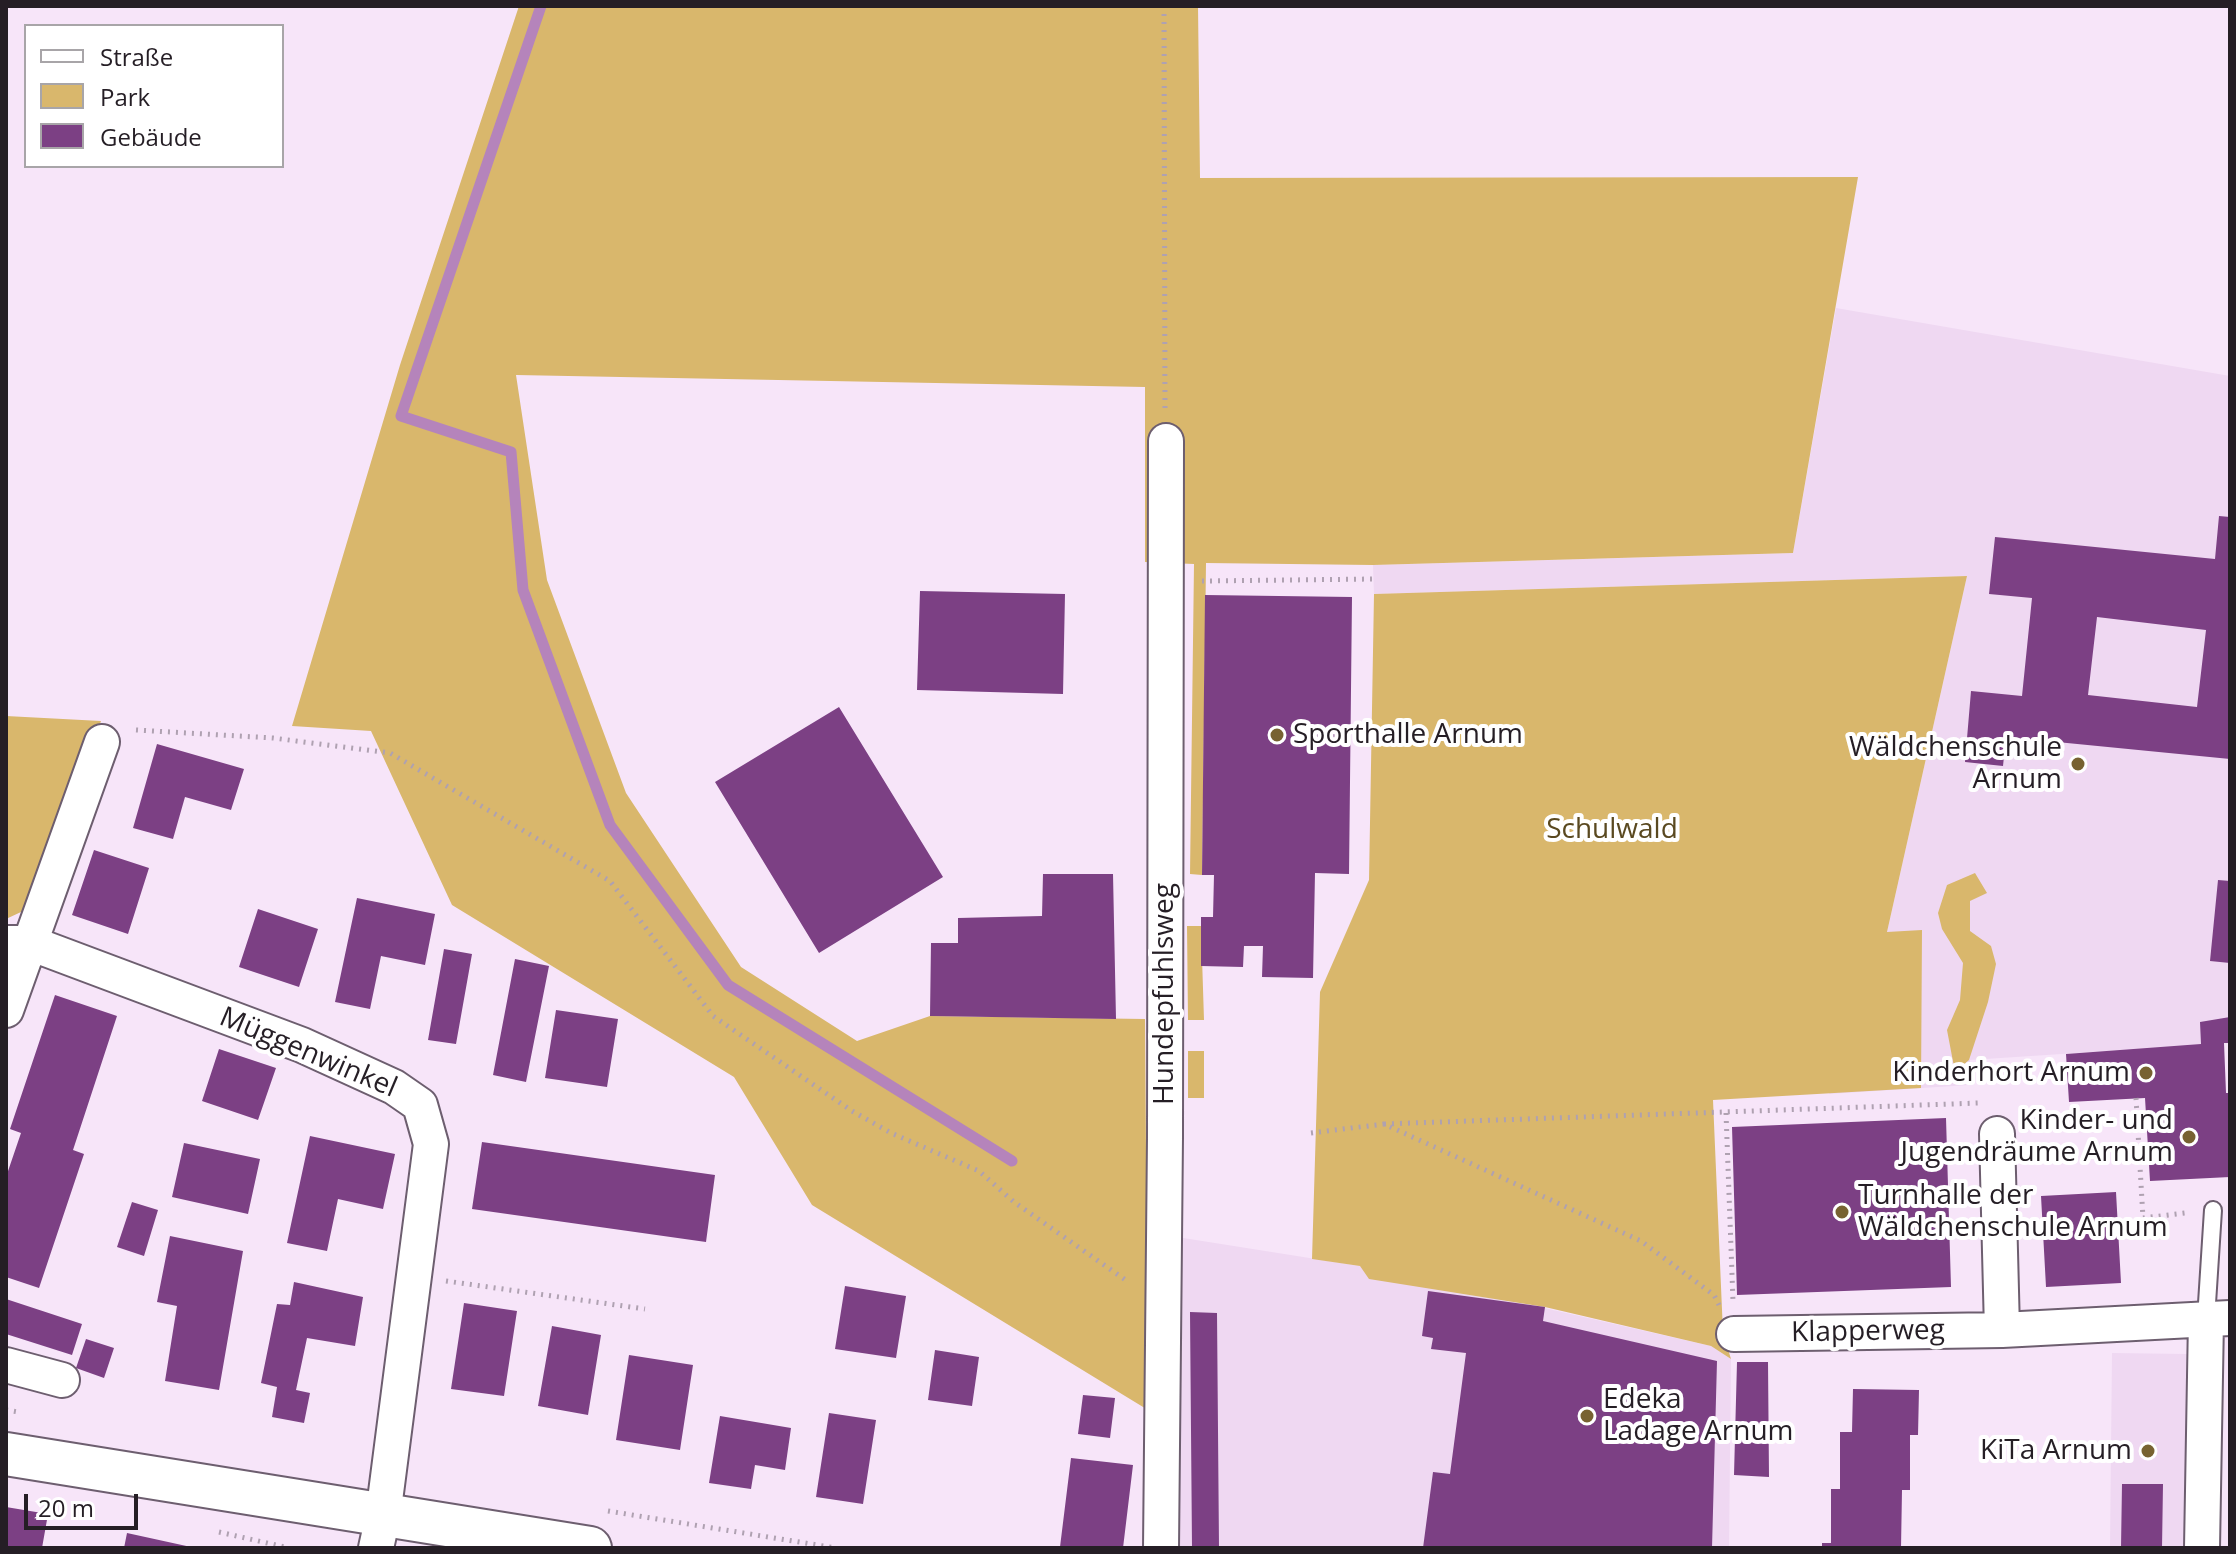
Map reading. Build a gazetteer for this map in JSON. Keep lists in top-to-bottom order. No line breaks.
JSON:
{"streets":{"street":["Hundepfuhlsweg","Müggenwinkel","Klapperweg"]},"parks":["Schulwald"],"places":["Sporthalle Arnum","Wäldchenschule Arnum","Kinderhort Arnum","Kinder- und Jugendräume Arnum","Turnhalle der Wäldchenschule Arnum","Edeka Ladage Arnum","KiTa Arnum"],"legend":["Straße","Park","Gebäude"],"scale_bar":"20 m"}
